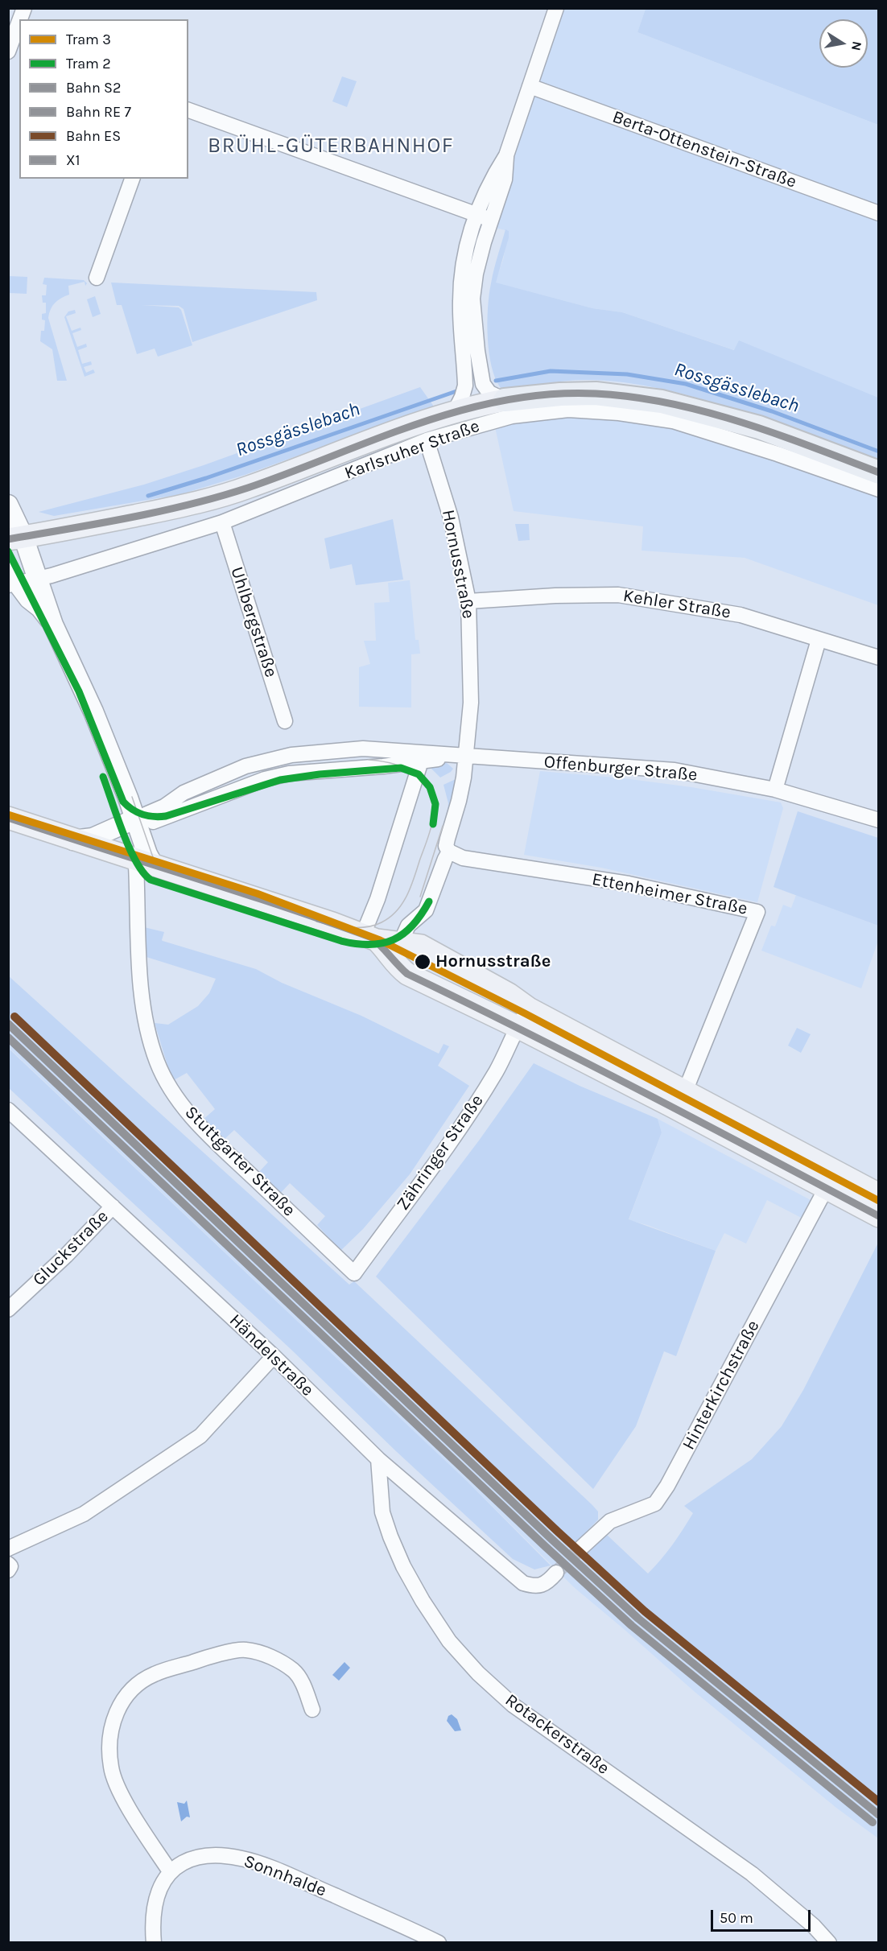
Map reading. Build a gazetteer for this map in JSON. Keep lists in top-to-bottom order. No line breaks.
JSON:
{"streets":{"street":["Berta-Ottenstein-Straße","Karlsruher Straße","Hornusstraße","Kehler Straße","Uhlbergstraße","Offenburger Straße","Ettenheimer Straße","Zähringer Straße","Stuttgarter Straße","Gluckstraße","Händelstraße","Hinterkirchstraße","Rotackerstraße","Sonnhalde"]},"crossings":[["Karlsruher Straße","Hornusstraße"],["Karlsruher Straße","Uhlbergstraße"],["Hornusstraße","Kehler Straße"],["Hornusstraße","Offenburger Straße"],["Hornusstraße","Ettenheimer Straße"],["Offenburger Straße","Stuttgarter Straße"],["Zähringer Straße","Stuttgarter Straße"],["Gluckstraße","Händelstraße"],["Händelstraße","Rotackerstraße"]],"districts":["BRÜHL-GÜTERBAHNHOF"],"water":["Rossgässlebach"],"places":["Hornusstraße"],"lines":["transit line X1","tram line 2","tram line 3","rail line ES","rail line S2"],"legend":["Tram 3","Tram 2","Bahn S2","Bahn RE 7","Bahn ES","X1"],"scale_bar":"50 m","north":"right"}
